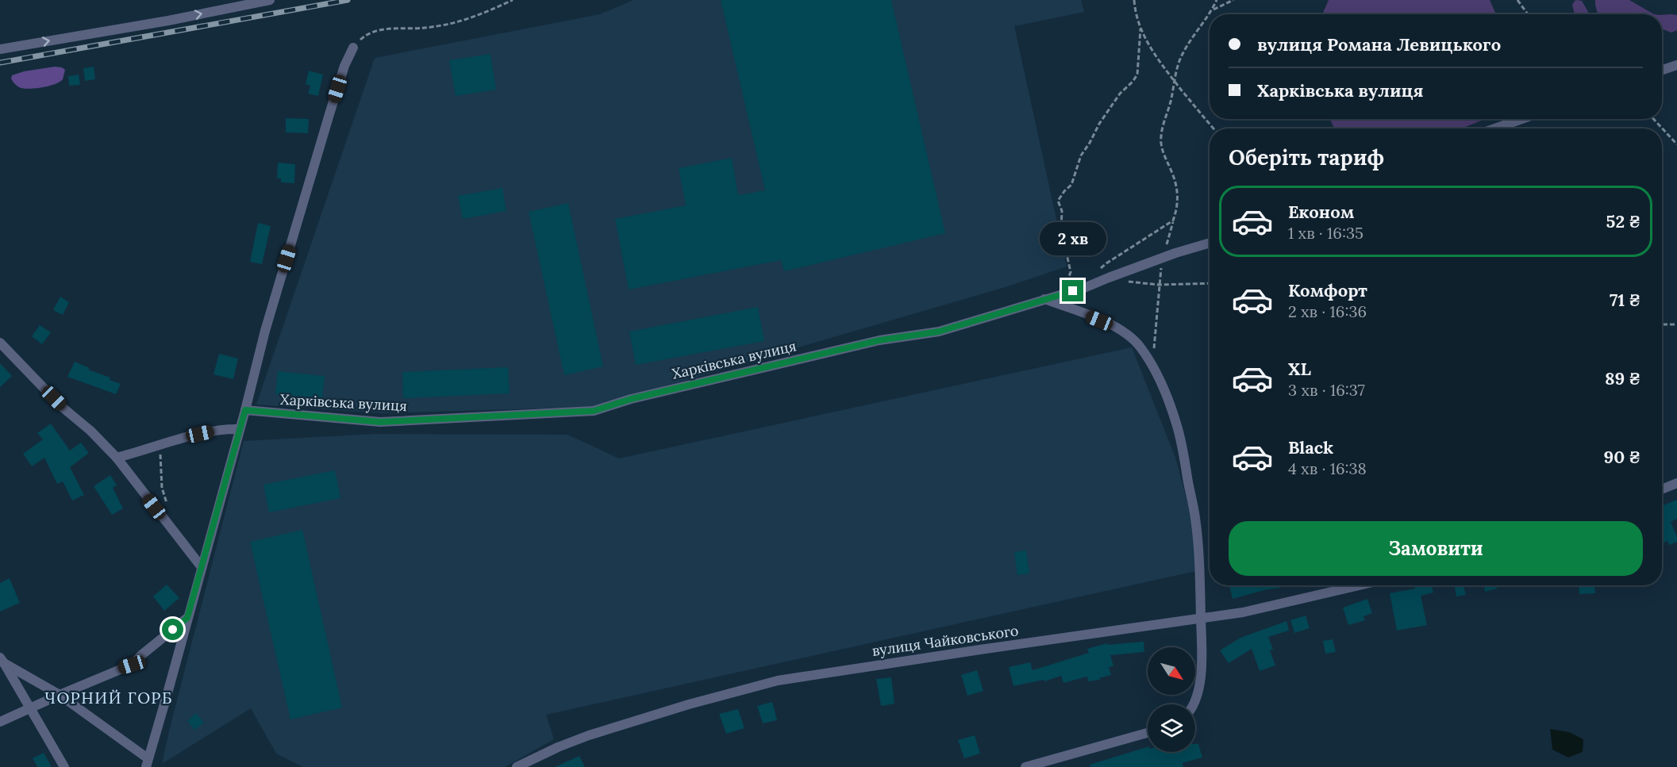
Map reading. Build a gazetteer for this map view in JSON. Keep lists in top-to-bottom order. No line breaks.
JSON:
{"streets":{"street":["Харківська вулиця","вулиця Чайковського"]},"districts":["ЧОРНИЙ ГОРБ"],"north":"bottom right","page":{"banner":["вулиця Романа Левицького","Харківська вулиця"],"heading":"Оберіть тариф","list":[{"name":"Економ","note":"1 хв · 16:35","value":"52 ₴"},{"name":"Комфорт","note":"2 хв · 16:36","value":"71 ₴"},{"name":"XL","note":"3 хв · 16:37","value":"89 ₴"},{"name":"Black","note":"4 хв · 16:38","value":"90 ₴"}],"bubble":"2 хв","buttons":"Замовити"}}
